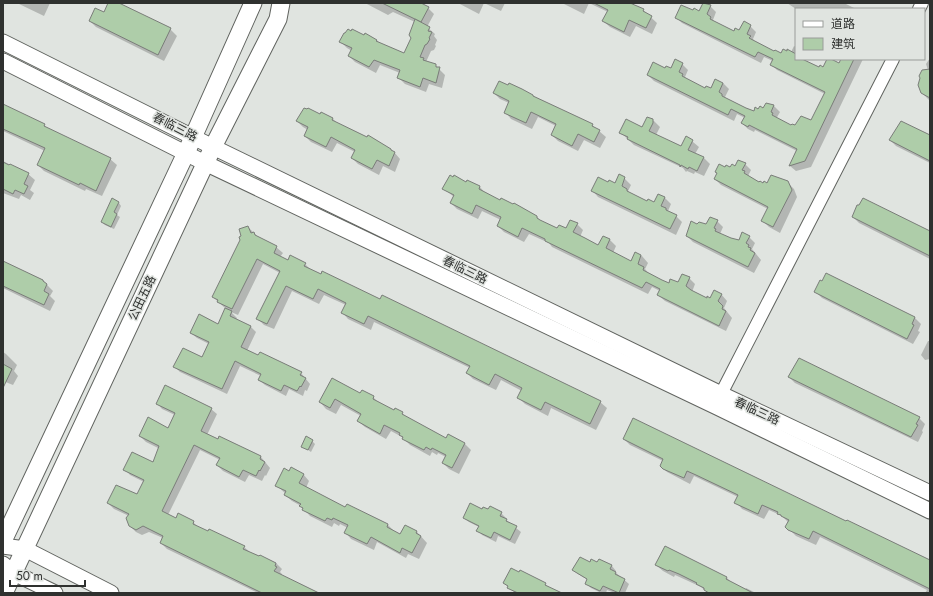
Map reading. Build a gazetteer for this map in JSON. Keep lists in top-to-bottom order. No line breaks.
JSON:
{"streets":{"main road":["公田五路"],"street":["春临三路"]},"crossings":[["春临三路","公田五路"]],"legend":["道路","建筑"],"scale_bar":"50 m"}
